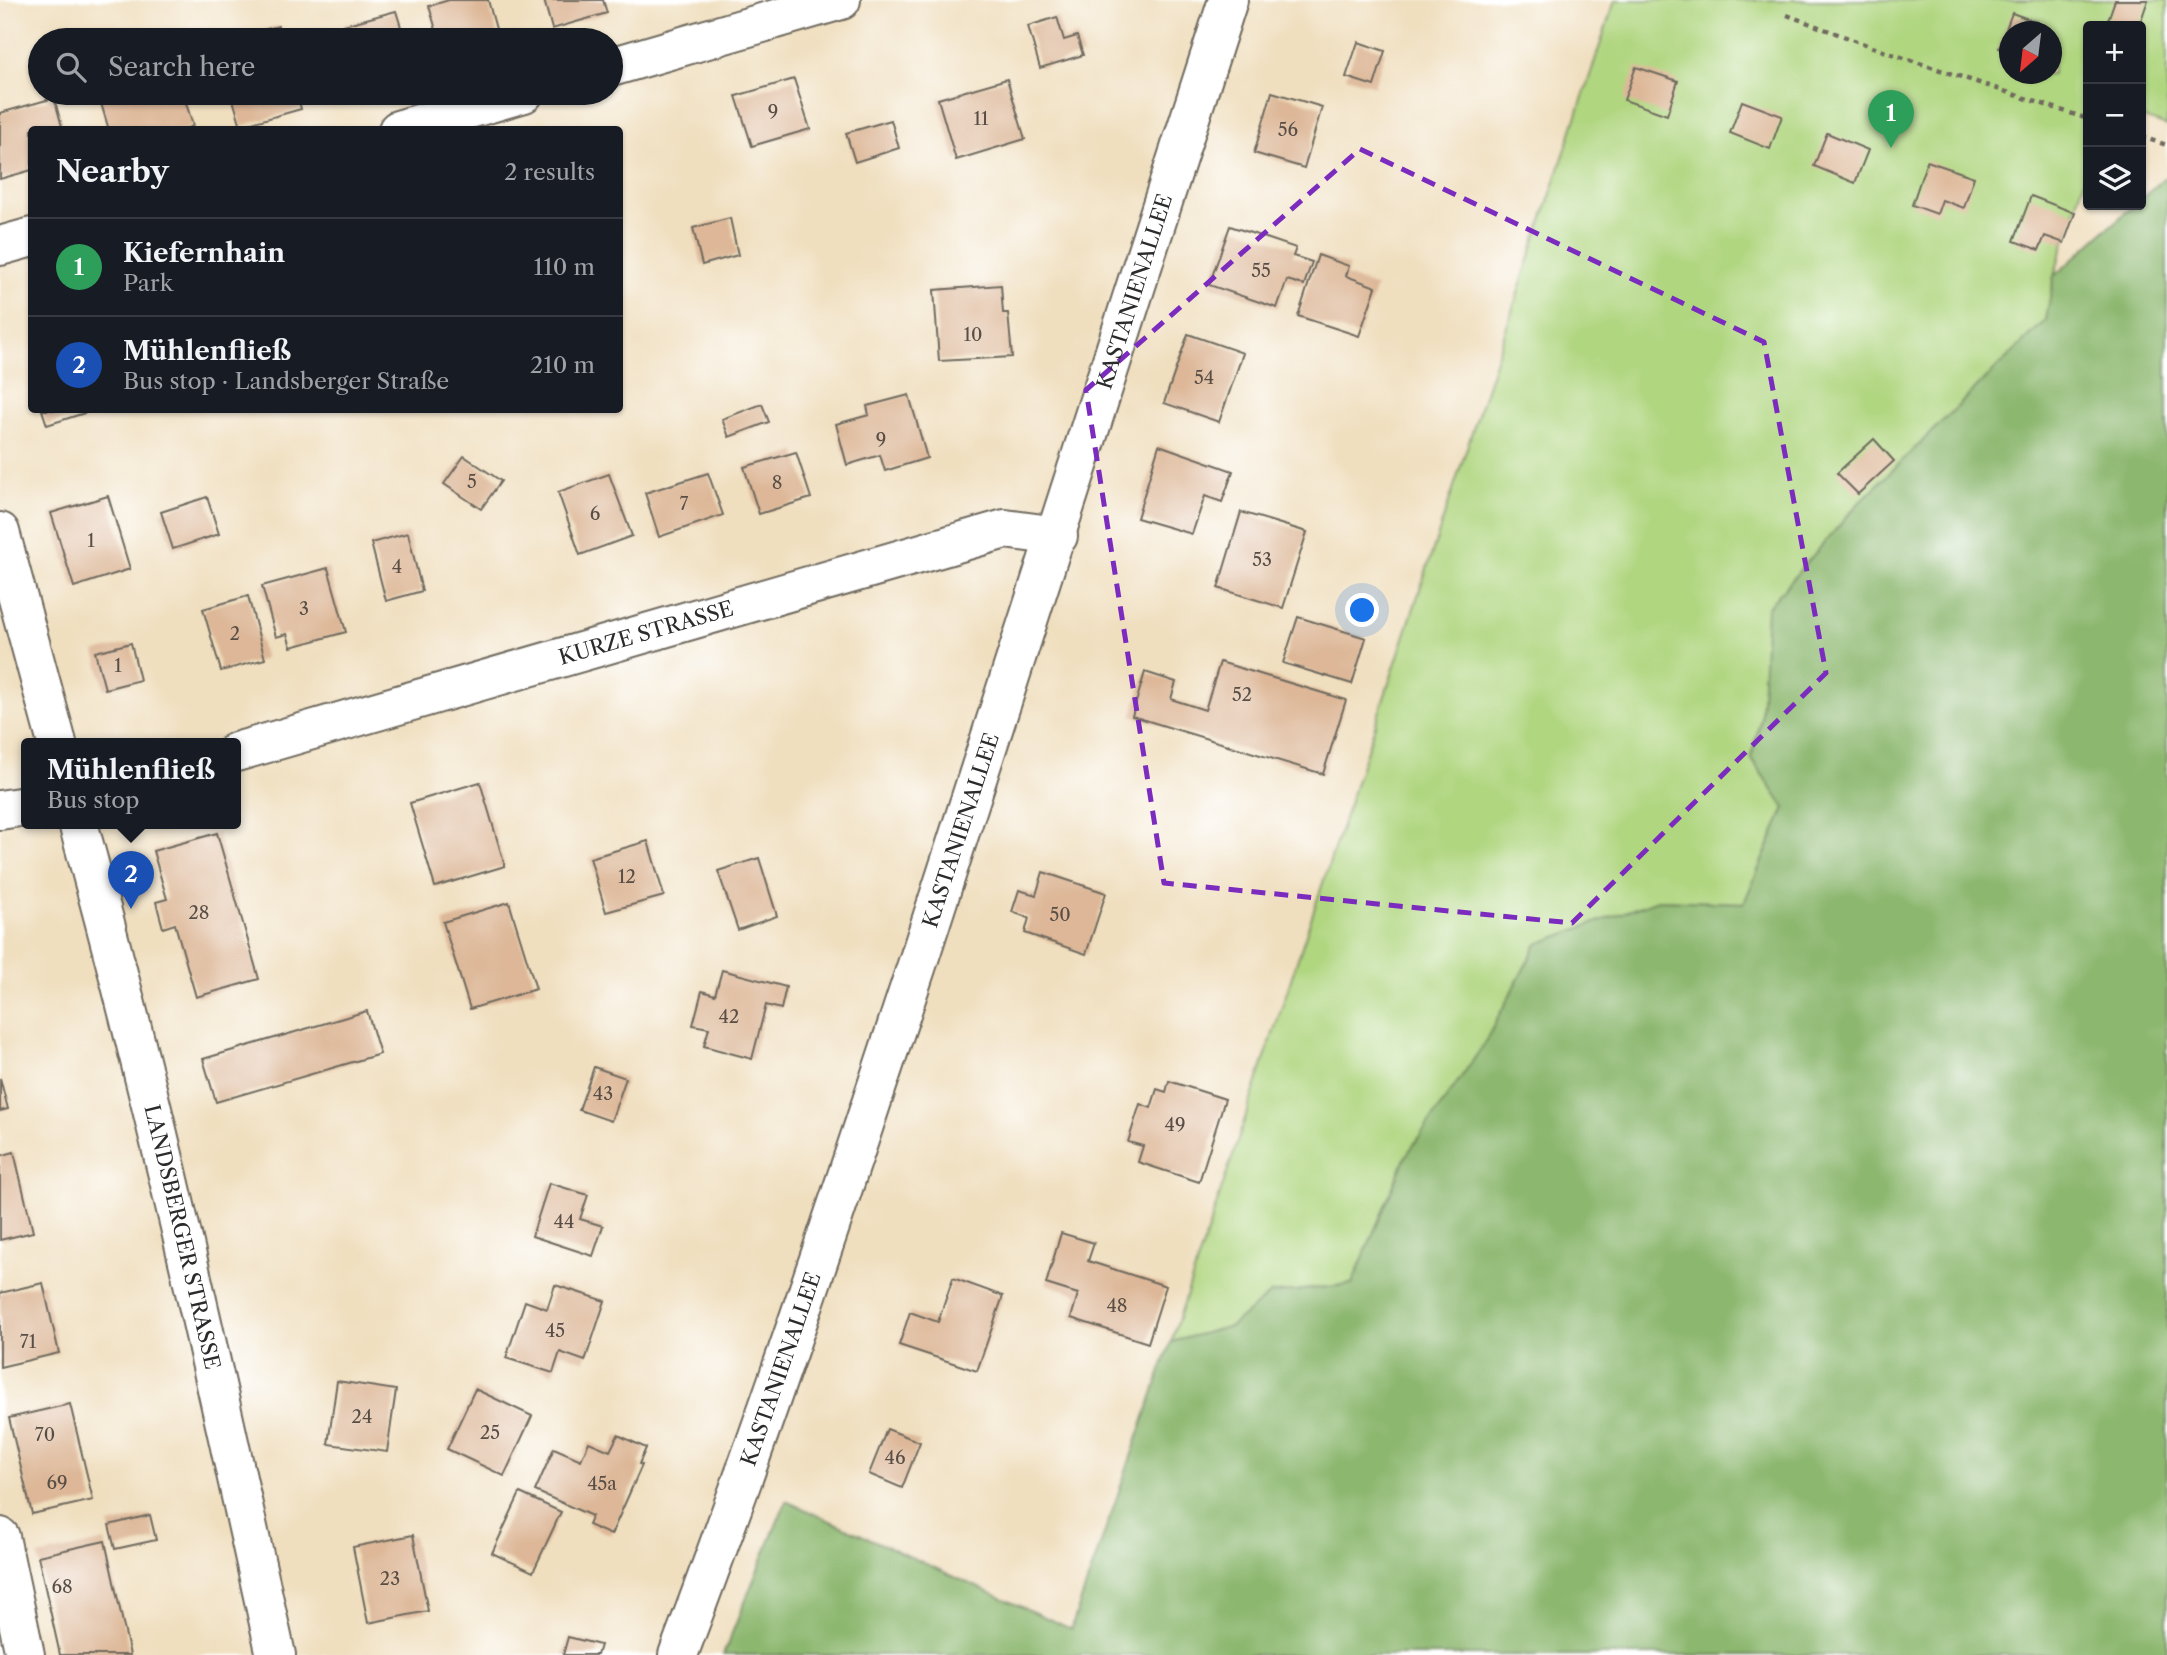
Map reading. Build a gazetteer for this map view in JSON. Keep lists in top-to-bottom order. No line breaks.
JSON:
{"streets":{"street":["KASTANIENALLEE","KURZE STRASSE","LANDSBERGER STRASSE"]},"crossings":[["KASTANIENALLEE","KURZE STRASSE"]],"house_numbers":["9","11","56","55","10","54","9","5","8","7","6","1","53","4","3","2","1","52","12","28","50","42","43","49","44","48","45","71","24","25","70","46","69","45a","23","68"],"north":"bottom left","page":{"map_buttons":["+","−"],"search":"Search here","pins":["1","2"],"heading":["Nearby","2 results"],"list":[{"mark":"1","name":"Kiefernhain","note":"Park","value":"110 m"},{"mark":"2","name":"Mühlenfließ","note":"Bus stop · Landsberger Straße","value":"210 m"}],"popup":["Mühlenfließ","Bus stop"]}}
